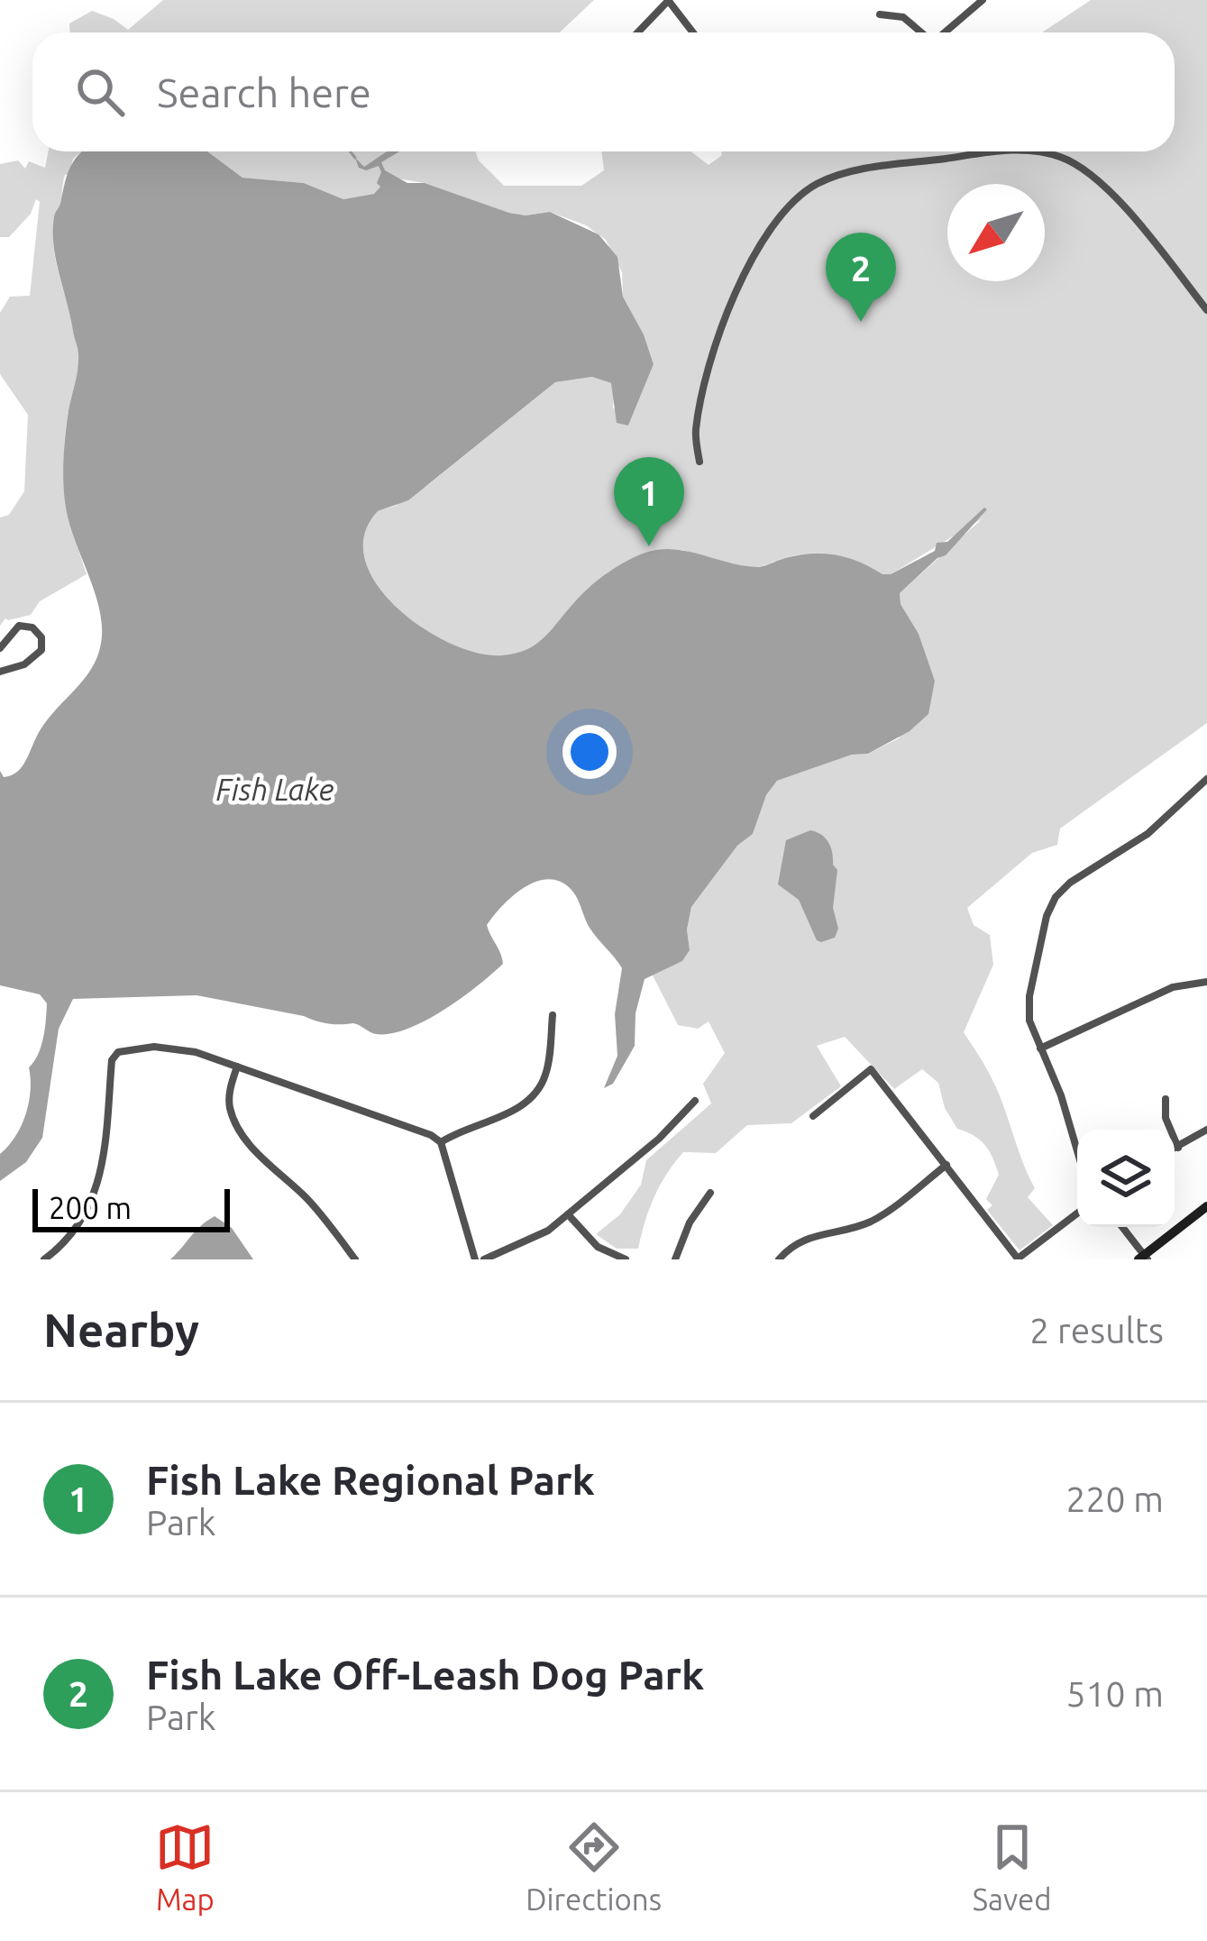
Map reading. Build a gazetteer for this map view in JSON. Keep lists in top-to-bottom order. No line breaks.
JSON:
{"water":["Fish Lake"],"scale_bar":"200 m","north":"bottom left","page":{"search":"Search here","pins":["2","1"],"scale":"200 m","heading":["Nearby","2 results"],"list":[{"mark":"1","name":"Fish Lake Regional Park","note":"Park","value":"220 m"},{"mark":"2","name":"Fish Lake Off-Leash Dog Park","note":"Park","value":"510 m"}],"nav":["Map","Directions","Saved"]}}
